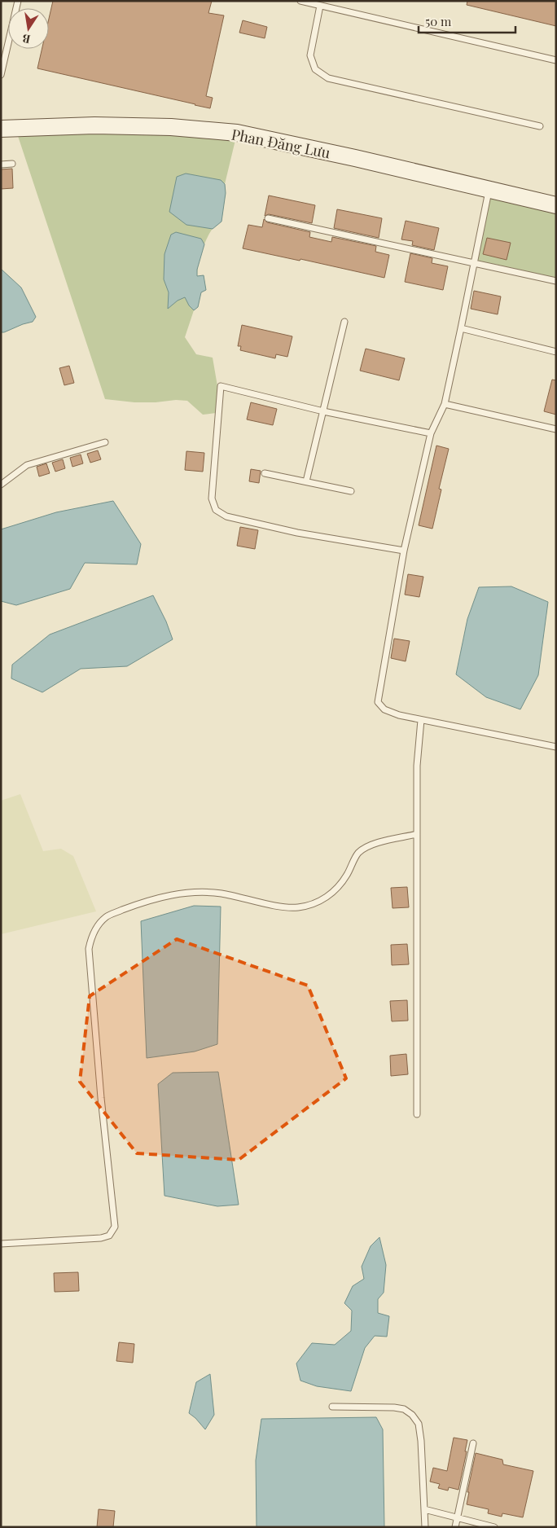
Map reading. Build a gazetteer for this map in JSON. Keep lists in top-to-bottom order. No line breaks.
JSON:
{"streets":{"street":["Phan Đăng Lưu"]},"scale_bar":"50 m","north":"bottom"}
